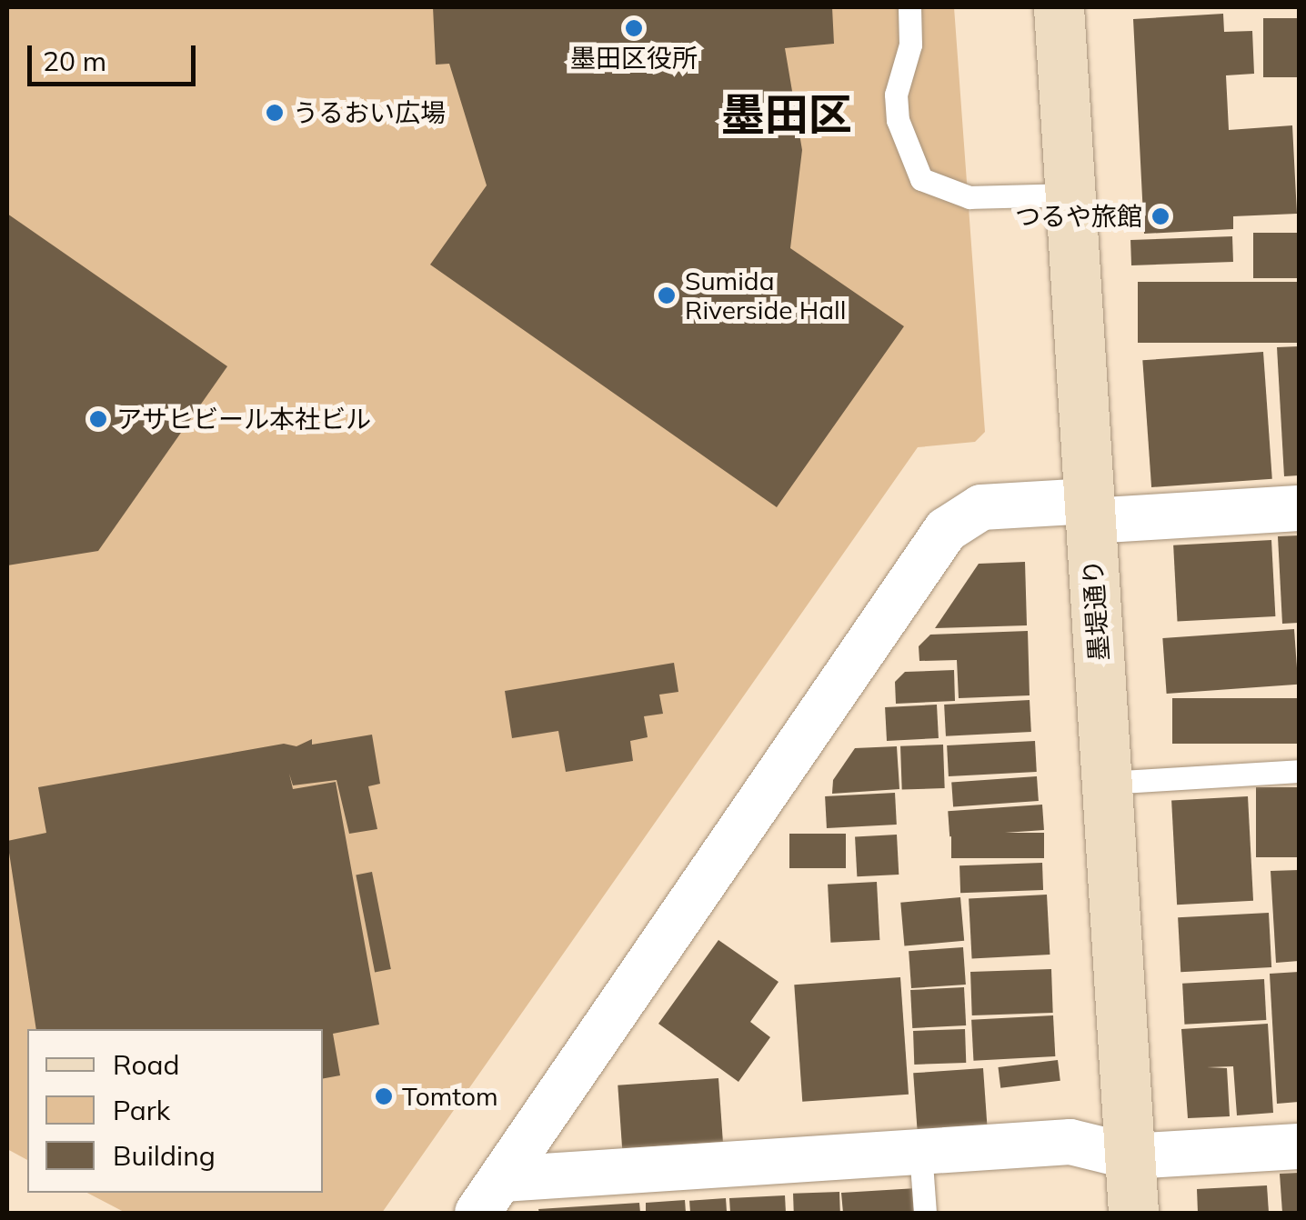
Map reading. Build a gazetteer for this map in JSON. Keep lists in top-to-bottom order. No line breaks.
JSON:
{"streets":{"main road":["墨堤通り"]},"districts":["墨田区"],"places":["墨田区役所","うるおい広場","つるや旅館","Sumida Riverside Hall","アサヒビール本社ビル","Tomtom"],"legend":["Road","Park","Building"],"scale_bar":"20 m"}
